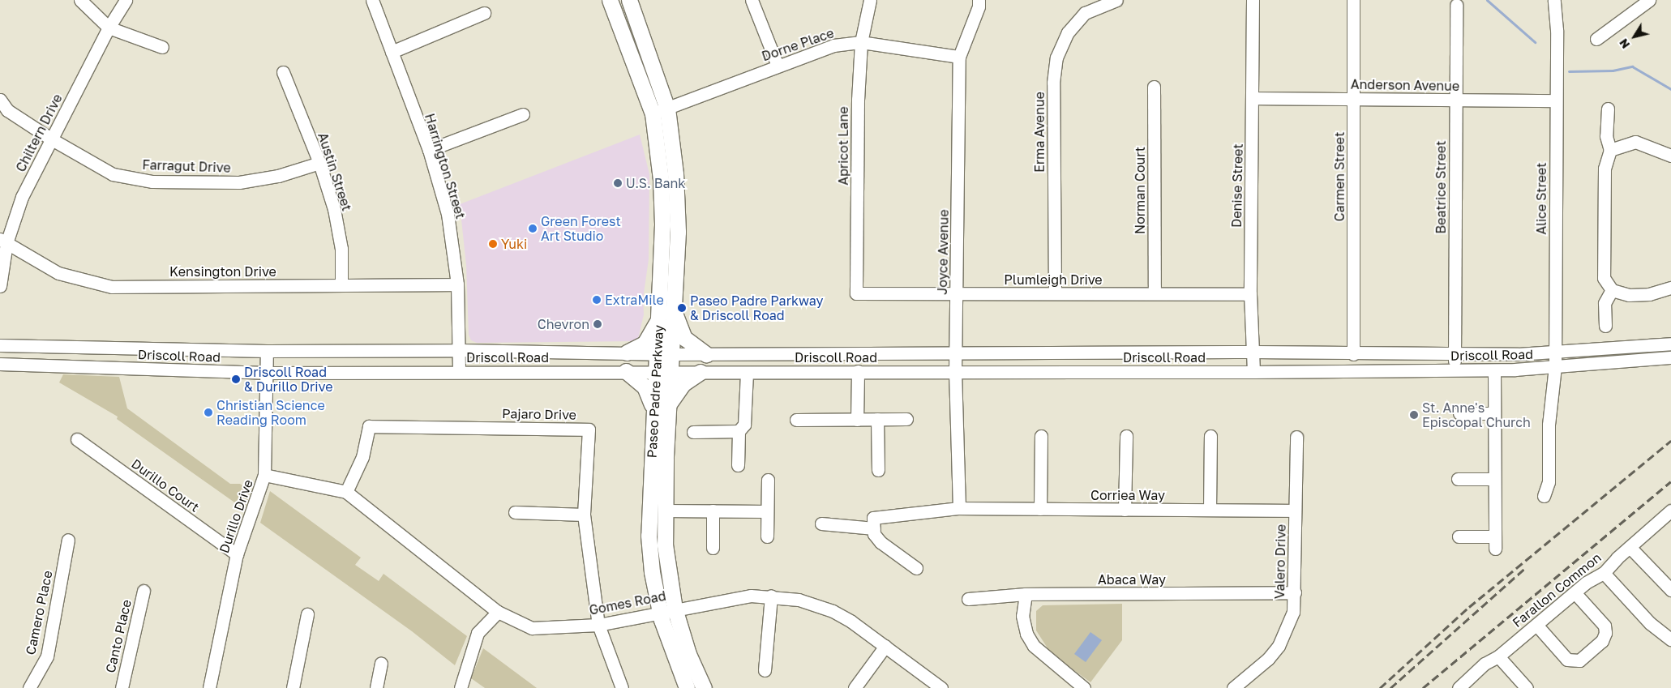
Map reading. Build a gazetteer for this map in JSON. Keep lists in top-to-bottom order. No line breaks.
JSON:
{"streets":{"main road":["Paseo Padre Parkway"],"street":["Dorne Place","Anderson Avenue","Erma Avenue","Chiltern Drive","Apricot Lane","Farragut Drive","Harrington Street","Austin Street","Carmen Street","Denise Street","Beatrice Street","Norman Court","Alice Street","Joyce Avenue","Kensington Drive","Plumleigh Drive","Driscoll Road","Pajaro Drive","Durillo Court","Corriea Way","Durillo Drive","Valero Drive","Abaca Way","Farallon Common","Gomes Road","Camero Place","Canto Place"]},"crossings":[["Dorne Place","Apricot Lane"],["Dorne Place","Joyce Avenue"],["Dorne Place","Paseo Padre Parkway"],["Anderson Avenue","Carmen Street"],["Anderson Avenue","Denise Street"],["Anderson Avenue","Beatrice Street"],["Anderson Avenue","Alice Street"],["Erma Avenue","Plumleigh Drive"],["Chiltern Drive","Farragut Drive"],["Chiltern Drive","Kensington Drive"],["Apricot Lane","Plumleigh Drive"],["Farragut Drive","Austin Street"],["Harrington Street","Kensington Drive"],["Harrington Street","Driscoll Road"],["Austin Street","Kensington Drive"],["Carmen Street","Driscoll Road"],["Denise Street","Plumleigh Drive"],["Denise Street","Driscoll Road"],["Beatrice Street","Driscoll Road"],["Norman Court","Plumleigh Drive"],["Alice Street","Driscoll Road"],["Joyce Avenue","Plumleigh Drive"],["Joyce Avenue","Driscoll Road"],["Joyce Avenue","Corriea Way"],["Driscoll Road","Paseo Padre Parkway"],["Driscoll Road","Durillo Drive"],["Paseo Padre Parkway","Gomes Road"],["Pajaro Drive","Gomes Road"],["Durillo Court","Durillo Drive"],["Corriea Way","Valero Drive"],["Durillo Drive","Gomes Road"],["Valero Drive","Abaca Way"]],"places":["U.S. Bank","Green Forest Art Studio","Yuki","ExtraMile","Paseo Padre Parkway & Driscoll Road","Chevron","Driscoll Road & Durillo Drive","Christian Science Reading Room","St. Anne's Episcopal Church"],"north":"bottom left"}
